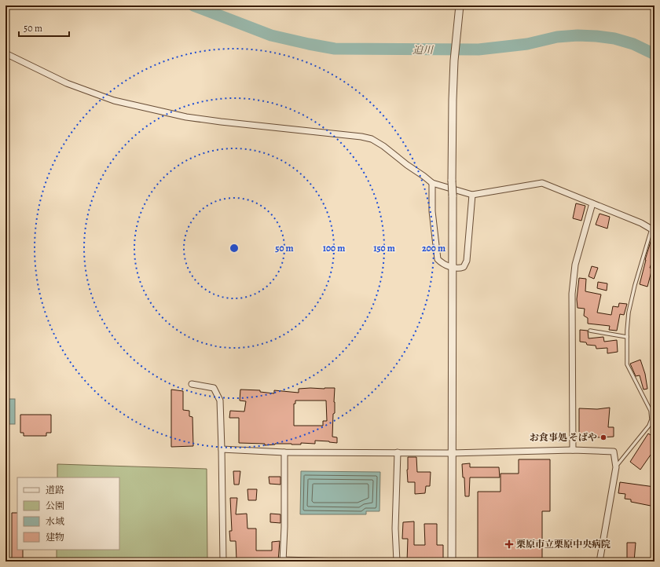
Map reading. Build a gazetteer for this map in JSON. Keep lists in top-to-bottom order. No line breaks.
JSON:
{"water":["迫川"],"places":{"other":["お食事処 そばや"],"health":["栗原市立栗原中央病院"]},"legend":["道路","公園","水域","建物"],"scale_bar":"50 m","rings":["50 m","100 m","150 m","200 m"]}
